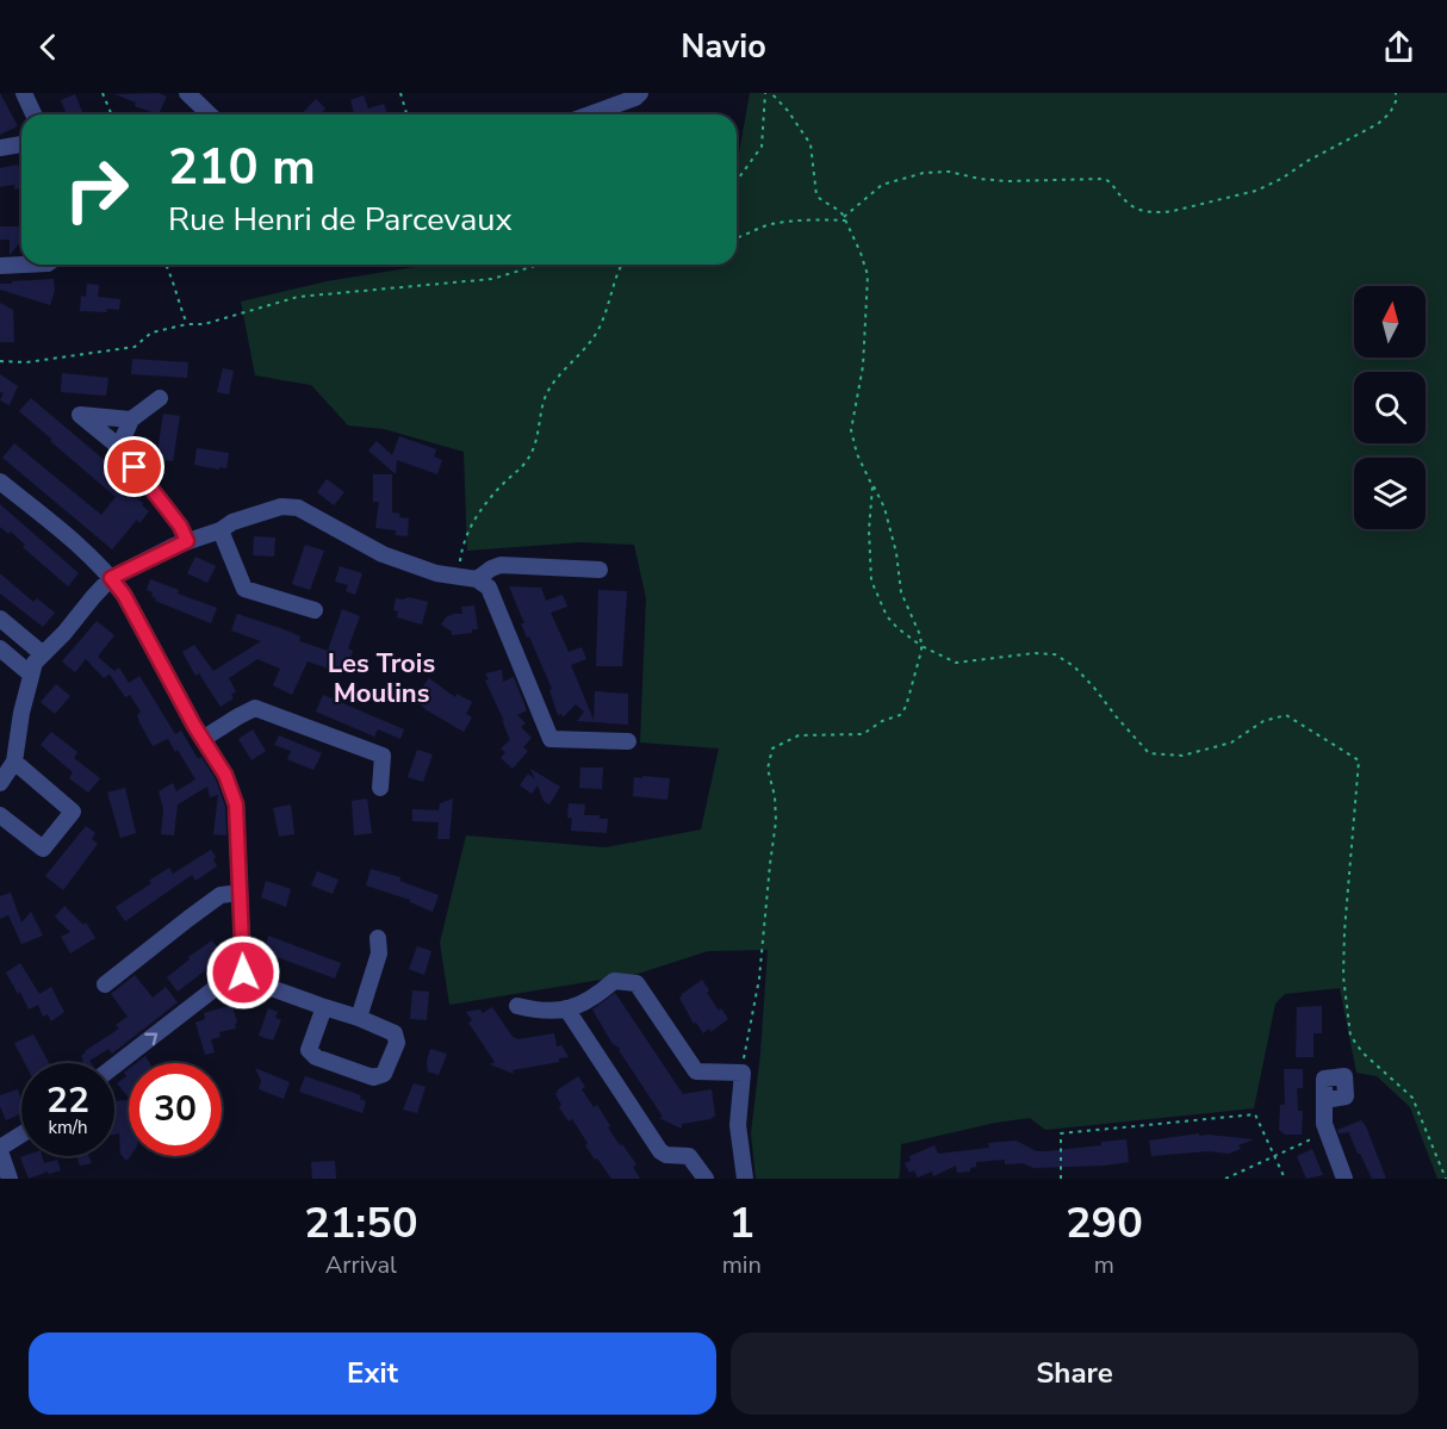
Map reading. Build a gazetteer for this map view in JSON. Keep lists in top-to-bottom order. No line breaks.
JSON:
{"districts":["Les Trois Moulins"],"north":"top","page":{"header":"Navio","turn":["210 m","Rue Henri de Parcevaux"],"speed":"22 km/h","limit":"30","eta":["21:50","Arrival","1","min","290","m"],"buttons":["Exit","Share"]}}
